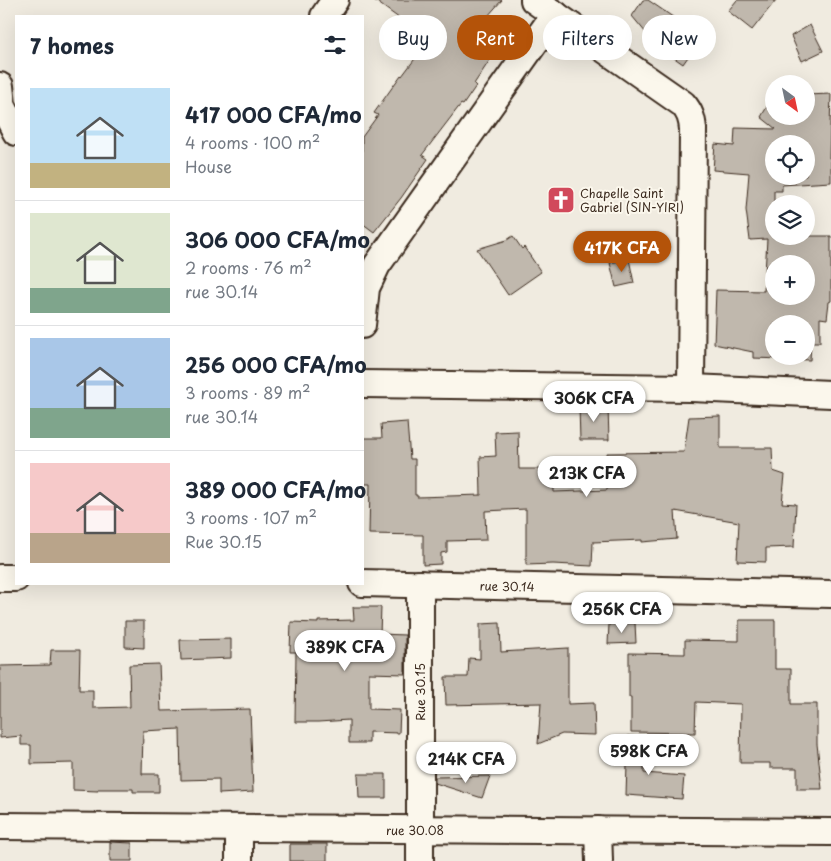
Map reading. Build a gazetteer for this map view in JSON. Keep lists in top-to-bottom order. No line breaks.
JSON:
{"streets":{"street":["rue 30.14","Rue 30.15","rue 30.08"]},"crossings":[["rue 30.14","Rue 30.15"],["Rue 30.15","rue 30.08"]],"places":{"church":["Chapelle Saint Gabriel (SIN-YIRI)"]},"north":"bottom right","page":{"chip":["Buy","Rent","Filters","New"],"heading":"7 homes","map_buttons":["+","−"],"list":[{"name":"417 000 CFA/mo","note":"4 rooms · 100 m² · House"},{"name":"306 000 CFA/mo","note":"2 rooms · 76 m² · rue 30.14"},{"name":"256 000 CFA/mo","note":"3 rooms · 89 m² · rue 30.14"},{"name":"389 000 CFA/mo","note":"3 rooms · 107 m² · Rue 30.15"}],"price":["417K CFA","306K CFA","213K CFA","256K CFA","389K CFA","598K CFA","214K CFA"]}}
